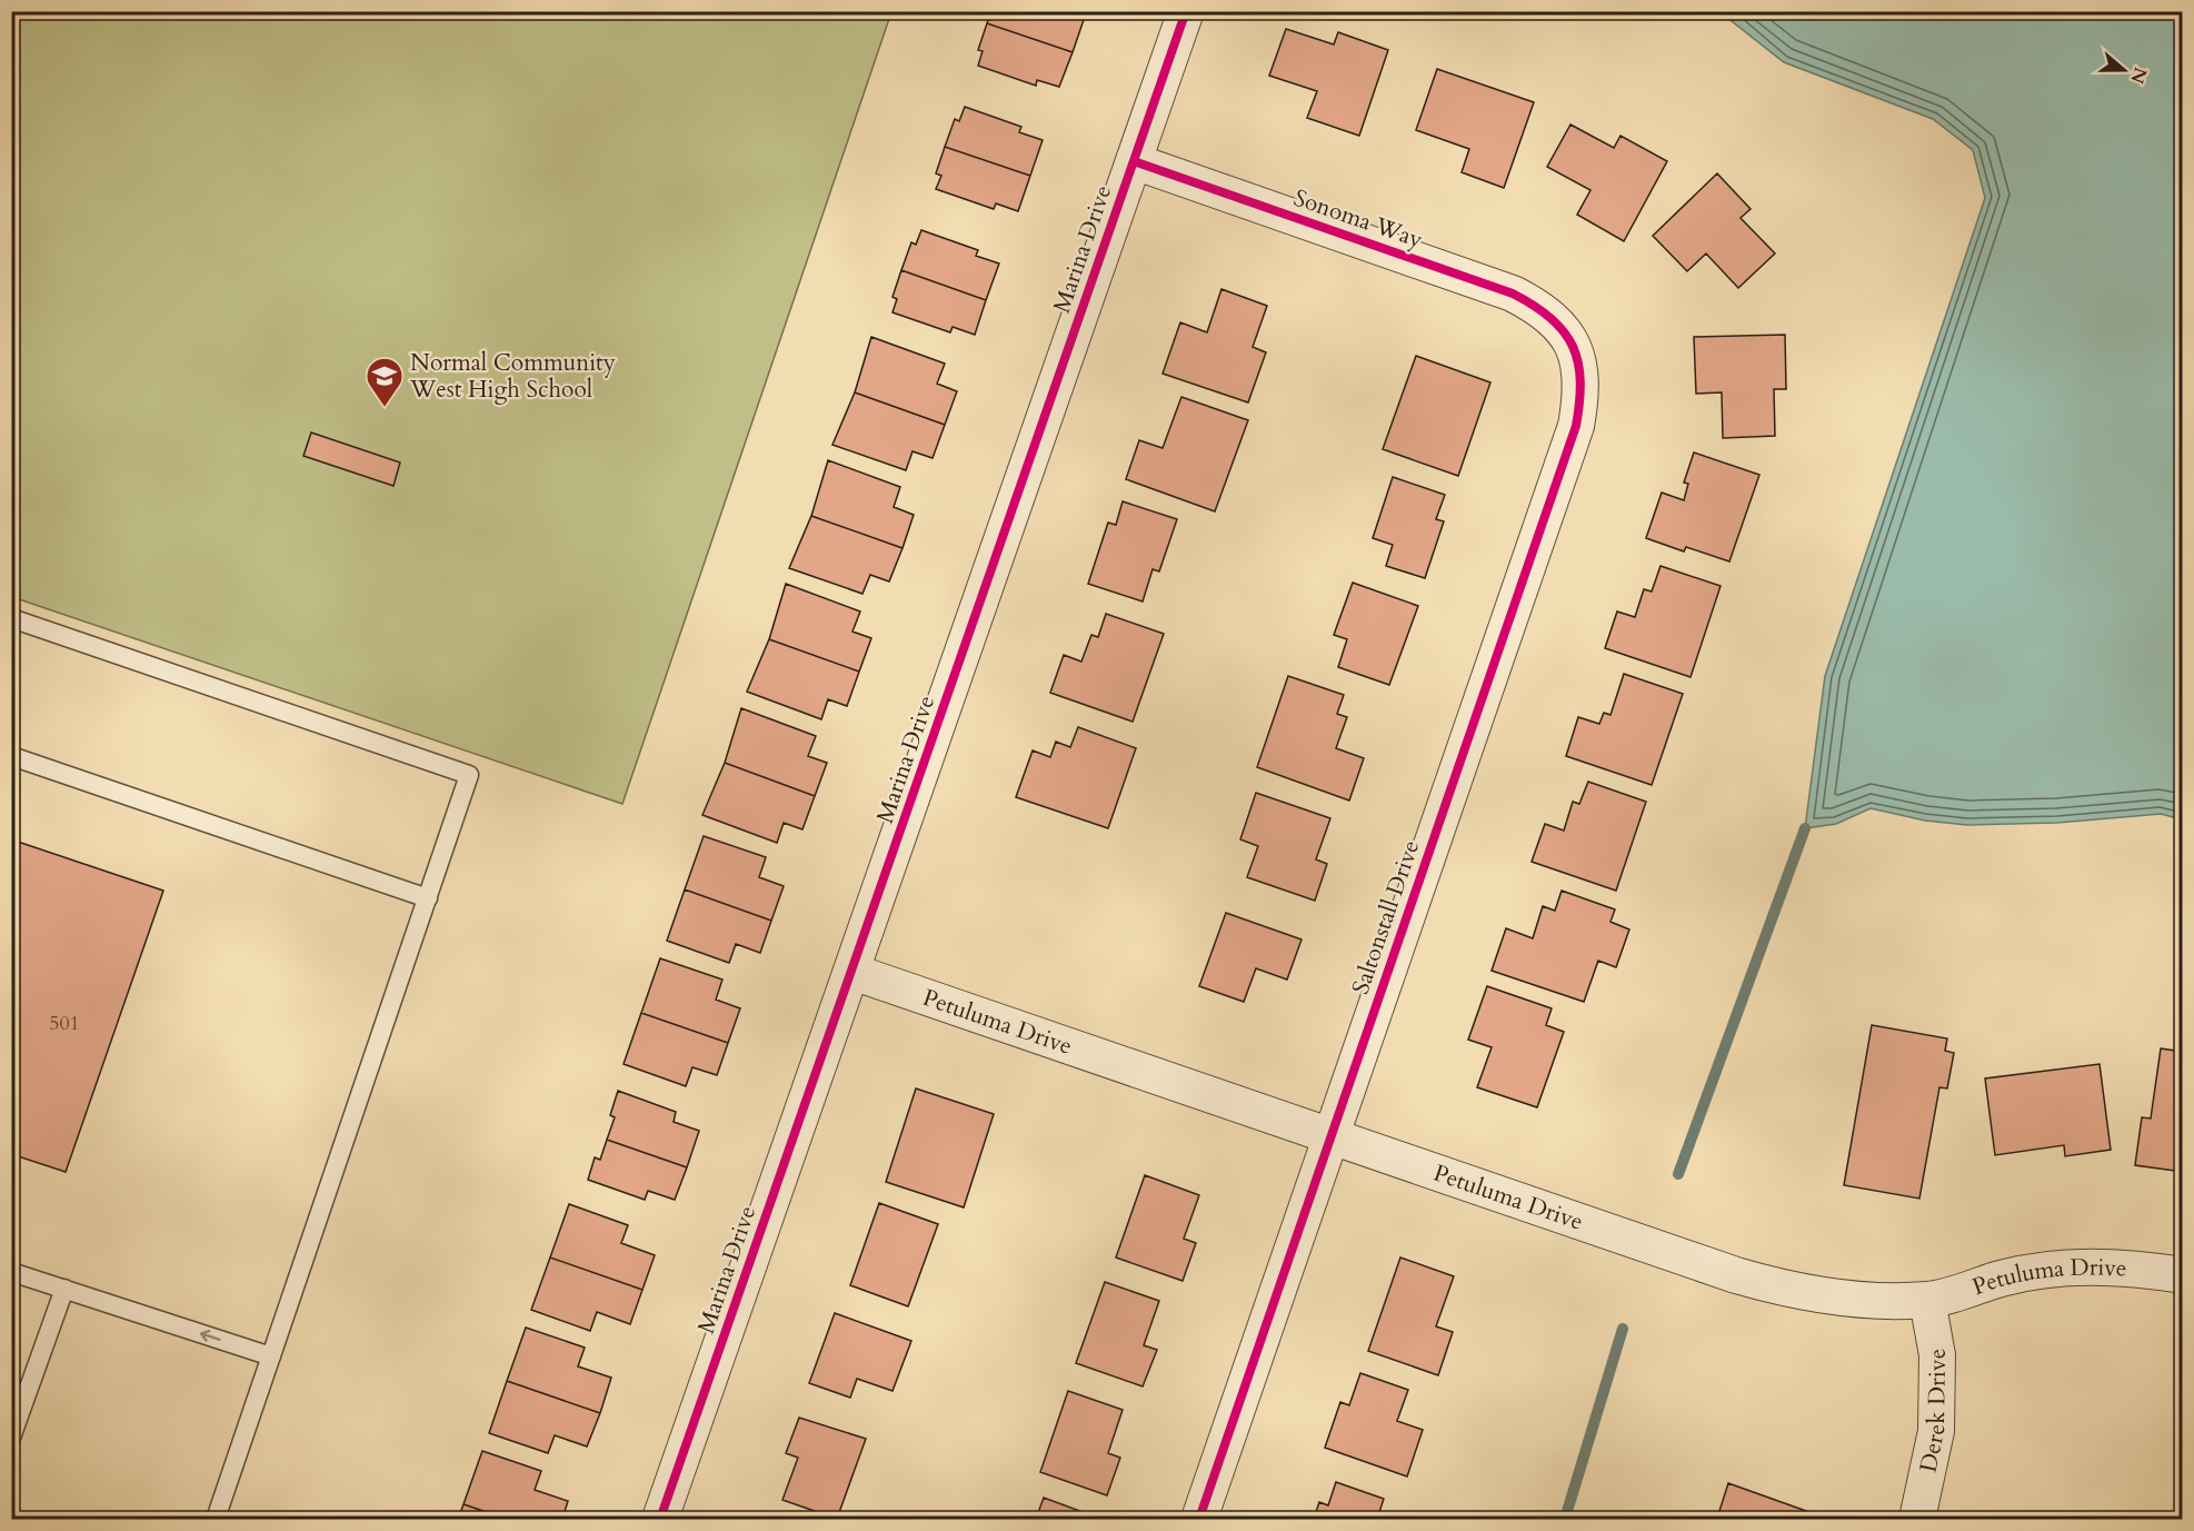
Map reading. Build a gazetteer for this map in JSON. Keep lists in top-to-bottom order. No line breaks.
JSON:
{"streets":{"street":["Sonoma Way","Marina Drive","Saltonstall Drive","Petuluma Drive","Derek Drive"]},"crossings":[["Sonoma Way","Marina Drive"],["Sonoma Way","Saltonstall Drive"],["Marina Drive","Petuluma Drive"],["Saltonstall Drive","Petuluma Drive"],["Petuluma Drive","Derek Drive"]],"places":{"school or university":["Normal Community West High School"]},"house_numbers":["501"],"north":"right"}
